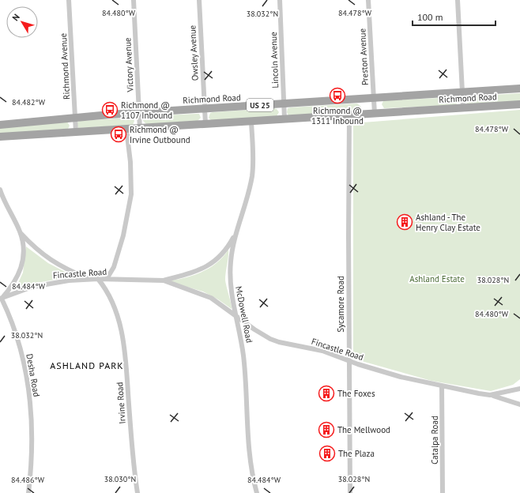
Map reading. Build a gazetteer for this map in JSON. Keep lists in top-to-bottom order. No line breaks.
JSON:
{"streets":{"main road":["Richmond Road","US 25"],"street":["Owsley Avenue","Preston Avenue","Lincoln Avenue","Victory Avenue","Richmond Avenue","Fincastle Road","Sycamore Road","McDowell Road","Desha Road","Irvine Road","Catalpa Road"]},"crossings":[["Owsley Avenue","Richmond Road"],["Preston Avenue","Richmond Road"],["Lincoln Avenue","Richmond Road"],["Victory Avenue","Richmond Road"],["Richmond Avenue","Richmond Road"],["Richmond Road","Sycamore Road"],["Richmond Road","McDowell Road"],["Fincastle Road","Sycamore Road"],["Fincastle Road","McDowell Road"],["Fincastle Road","Desha Road"],["Fincastle Road","Irvine Road"],["Fincastle Road","Catalpa Road"]],"districts":["ASHLAND PARK"],"parks":["Ashland Estate"],"places":{"bus stop":["Richmond @ 1311 Inbound","Richmond @ 1107 Inbound","Richmond @ Irvine Outbound"],"building":["Ashland - The Henry Clay Estate","The Foxes","The Mellwood","The Plaza"]},"scale_bar":"100 m","north":"top left","coordinates":["84.480°W","84.478°W","38.032°N","84.482°W","38.028°N","84.484°W","38.030°N","84.486°W"]}
